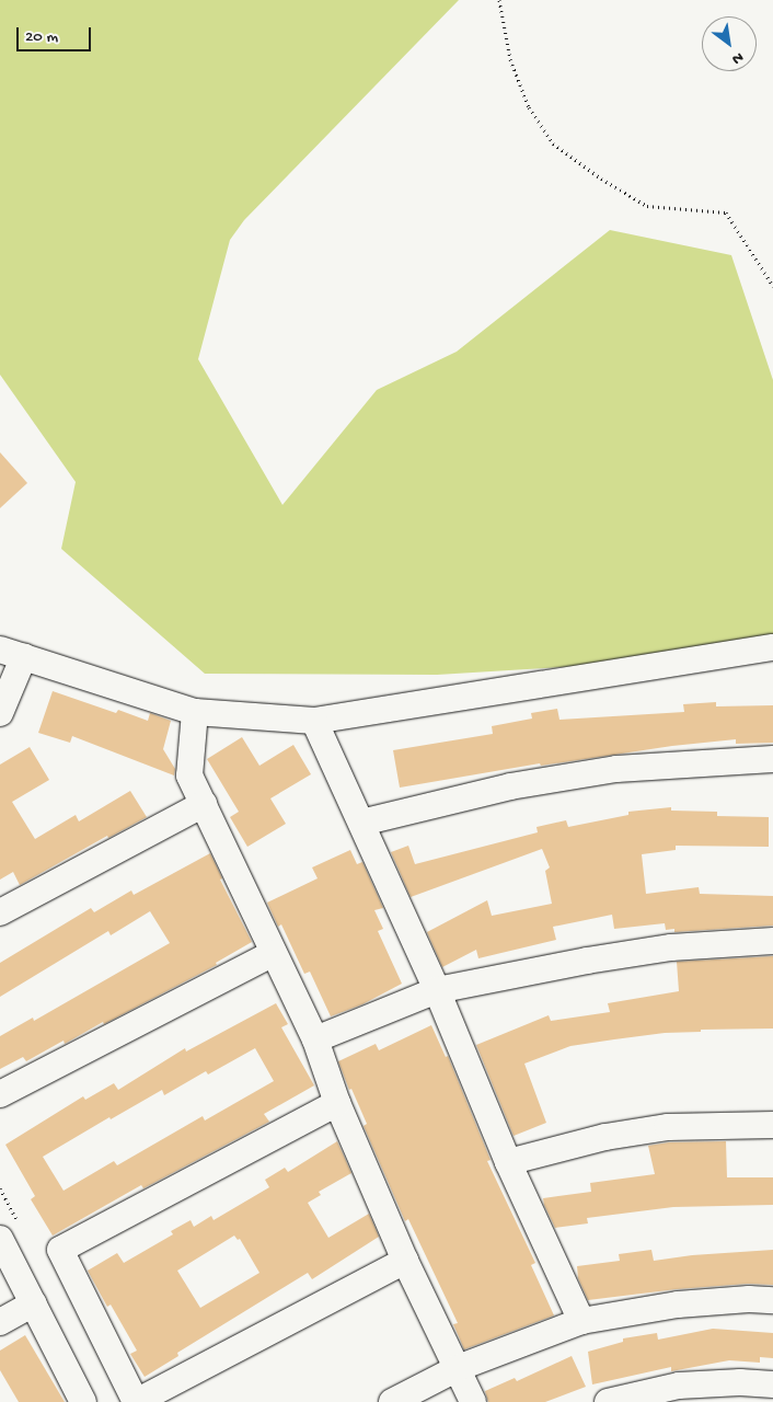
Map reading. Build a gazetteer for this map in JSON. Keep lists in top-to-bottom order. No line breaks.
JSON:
{"scale_bar":"20 m","north":"bottom right"}
